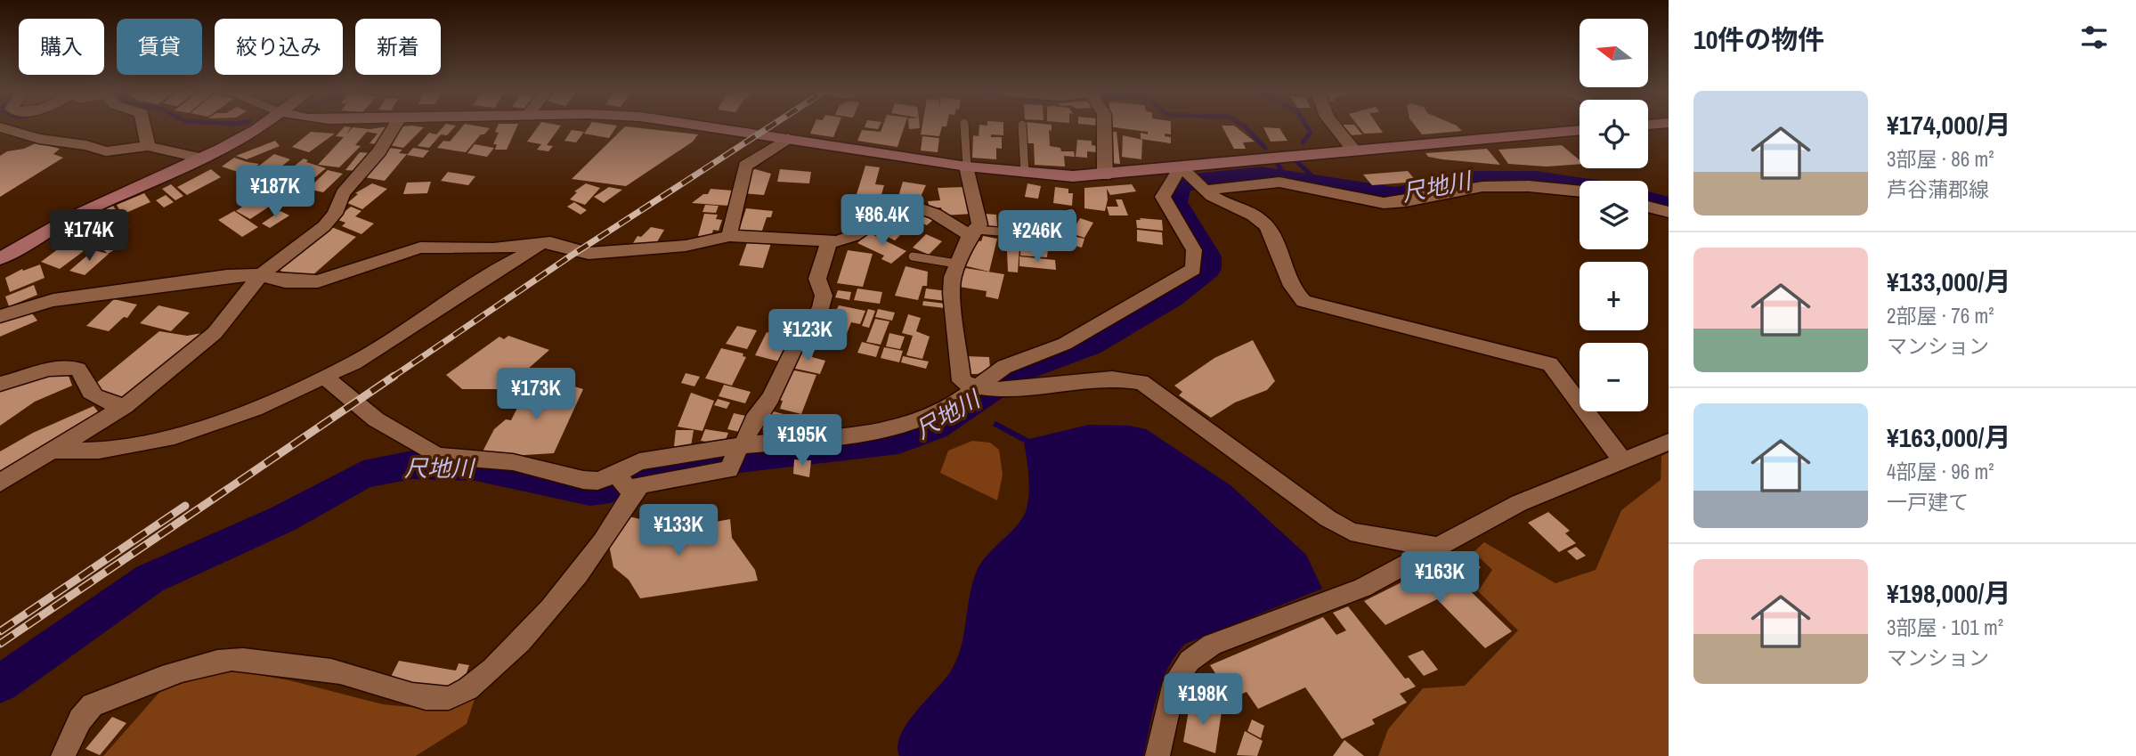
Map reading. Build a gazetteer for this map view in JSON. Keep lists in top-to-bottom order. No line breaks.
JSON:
{"water":["尺地川"],"north":"left","page":{"heading":"10件の物件","map_buttons":["+","−"],"chip":["購入","賃貸","絞り込み","新着"],"list":[{"name":"¥174,000/月","note":"3部屋 · 86 m² · 芦谷蒲郡線"},{"name":"¥133,000/月","note":"2部屋 · 76 m² · マンション"},{"name":"¥163,000/月","note":"4部屋 · 96 m² · 一戸建て"},{"name":"¥198,000/月","note":"3部屋 · 101 m² · マンション"}],"price":["¥187K","¥86.4K","¥174K","¥246K","¥123K","¥173K","¥195K","¥133K","¥163K","¥198K"]}}
